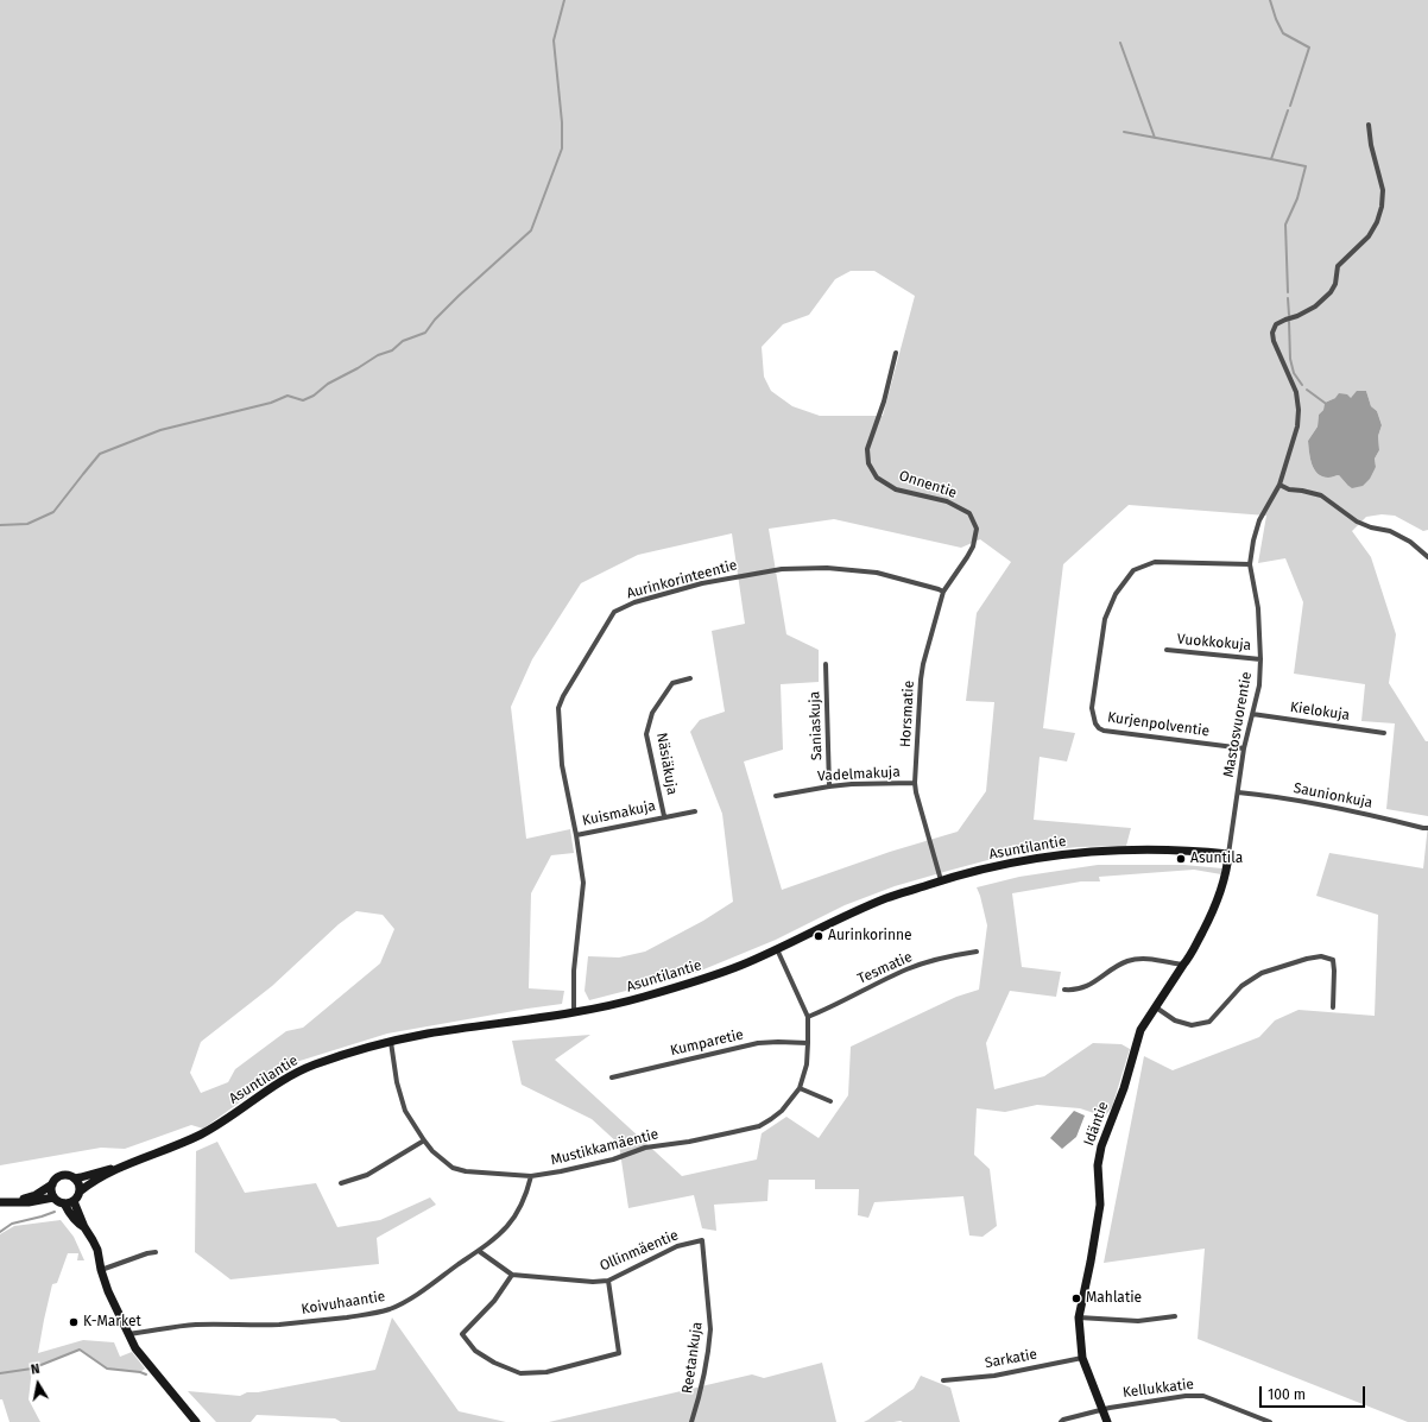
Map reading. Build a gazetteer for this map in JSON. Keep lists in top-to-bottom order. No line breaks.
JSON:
{"streets":{"street":["Onnentie","Aurinkorinteentie","Vuokkokuja","Kielokuja","Horsmatie","Kurjenpolventie","Mastosvuorentie","Saniaskuja","Näsiäkuja","Vadelmakuja","Saunionkuja","Kuismakuja","Asuntilantie","Tesmatie","Kumparetie","Idäntie","Mustikkamäentie","Ollinmäentie","Koivuhaantie","Reetankuja","Sarkatie","Kellukkatie"]},"crossings":[["Onnentie","Horsmatie"],["Aurinkorinteentie","Horsmatie"],["Aurinkorinteentie","Kuismakuja"],["Aurinkorinteentie","Asuntilantie"],["Vuokkokuja","Mastosvuorentie"],["Kielokuja","Mastosvuorentie"],["Horsmatie","Vadelmakuja"],["Horsmatie","Asuntilantie"],["Kurjenpolventie","Mastosvuorentie"],["Mastosvuorentie","Saunionkuja"],["Mastosvuorentie","Asuntilantie"],["Mastosvuorentie","Idäntie"],["Saniaskuja","Vadelmakuja"],["Näsiäkuja","Kuismakuja"],["Asuntilantie","Idäntie"],["Asuntilantie","Mustikkamäentie"],["Tesmatie","Mustikkamäentie"],["Kumparetie","Mustikkamäentie"],["Idäntie","Sarkatie"],["Idäntie","Kellukkatie"],["Mustikkamäentie","Koivuhaantie"],["Ollinmäentie","Koivuhaantie"],["Ollinmäentie","Reetankuja"]],"places":["Asuntila","Aurinkorinne","Mahlatie","K-Market"],"scale_bar":"100 m","north":"top"}
